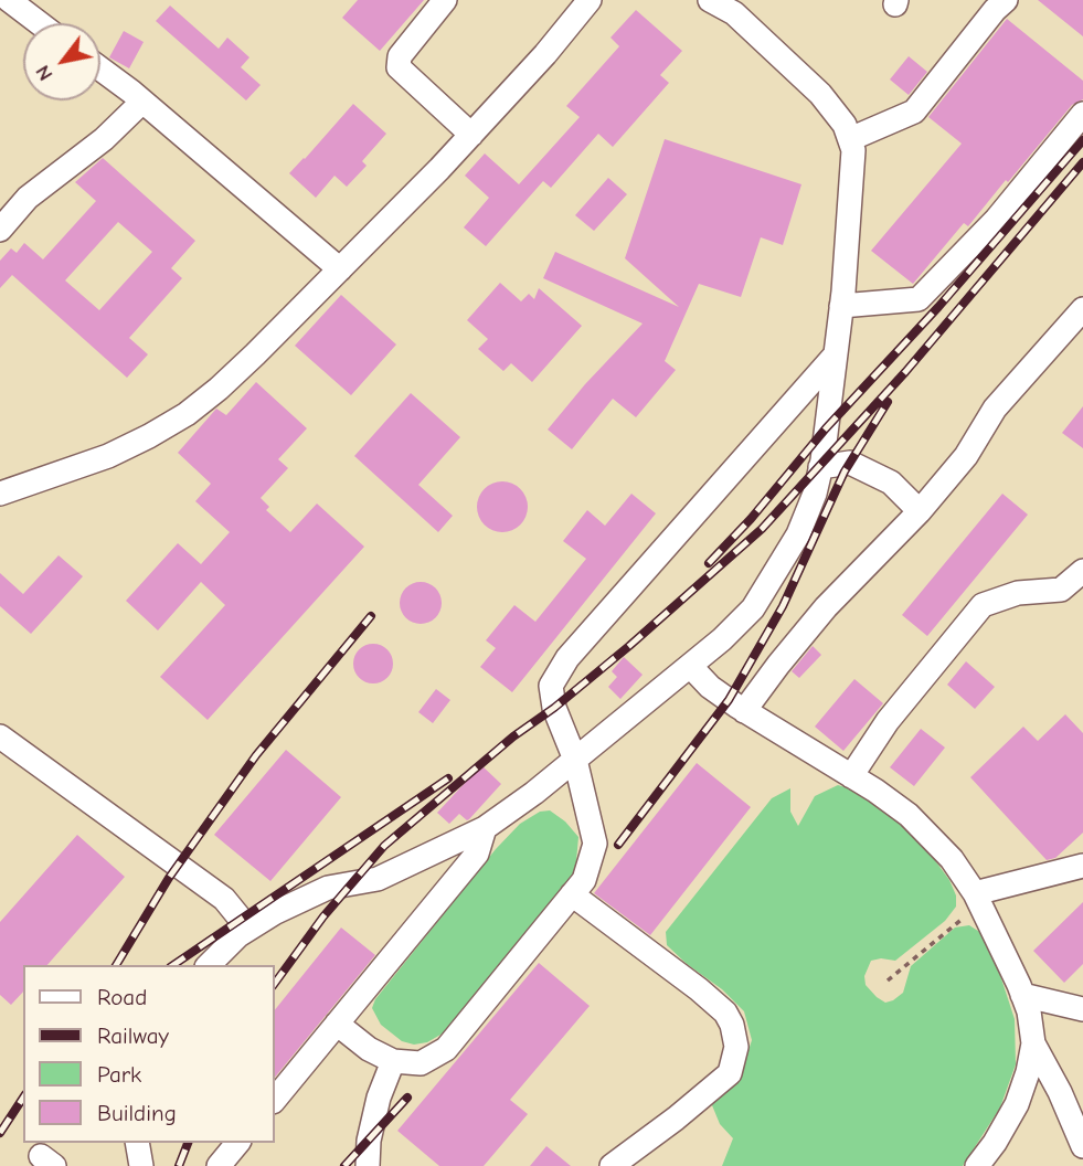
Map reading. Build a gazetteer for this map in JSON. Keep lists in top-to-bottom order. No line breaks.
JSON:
{"legend":["Road","Railway","Park","Building"],"north":"bottom left"}
